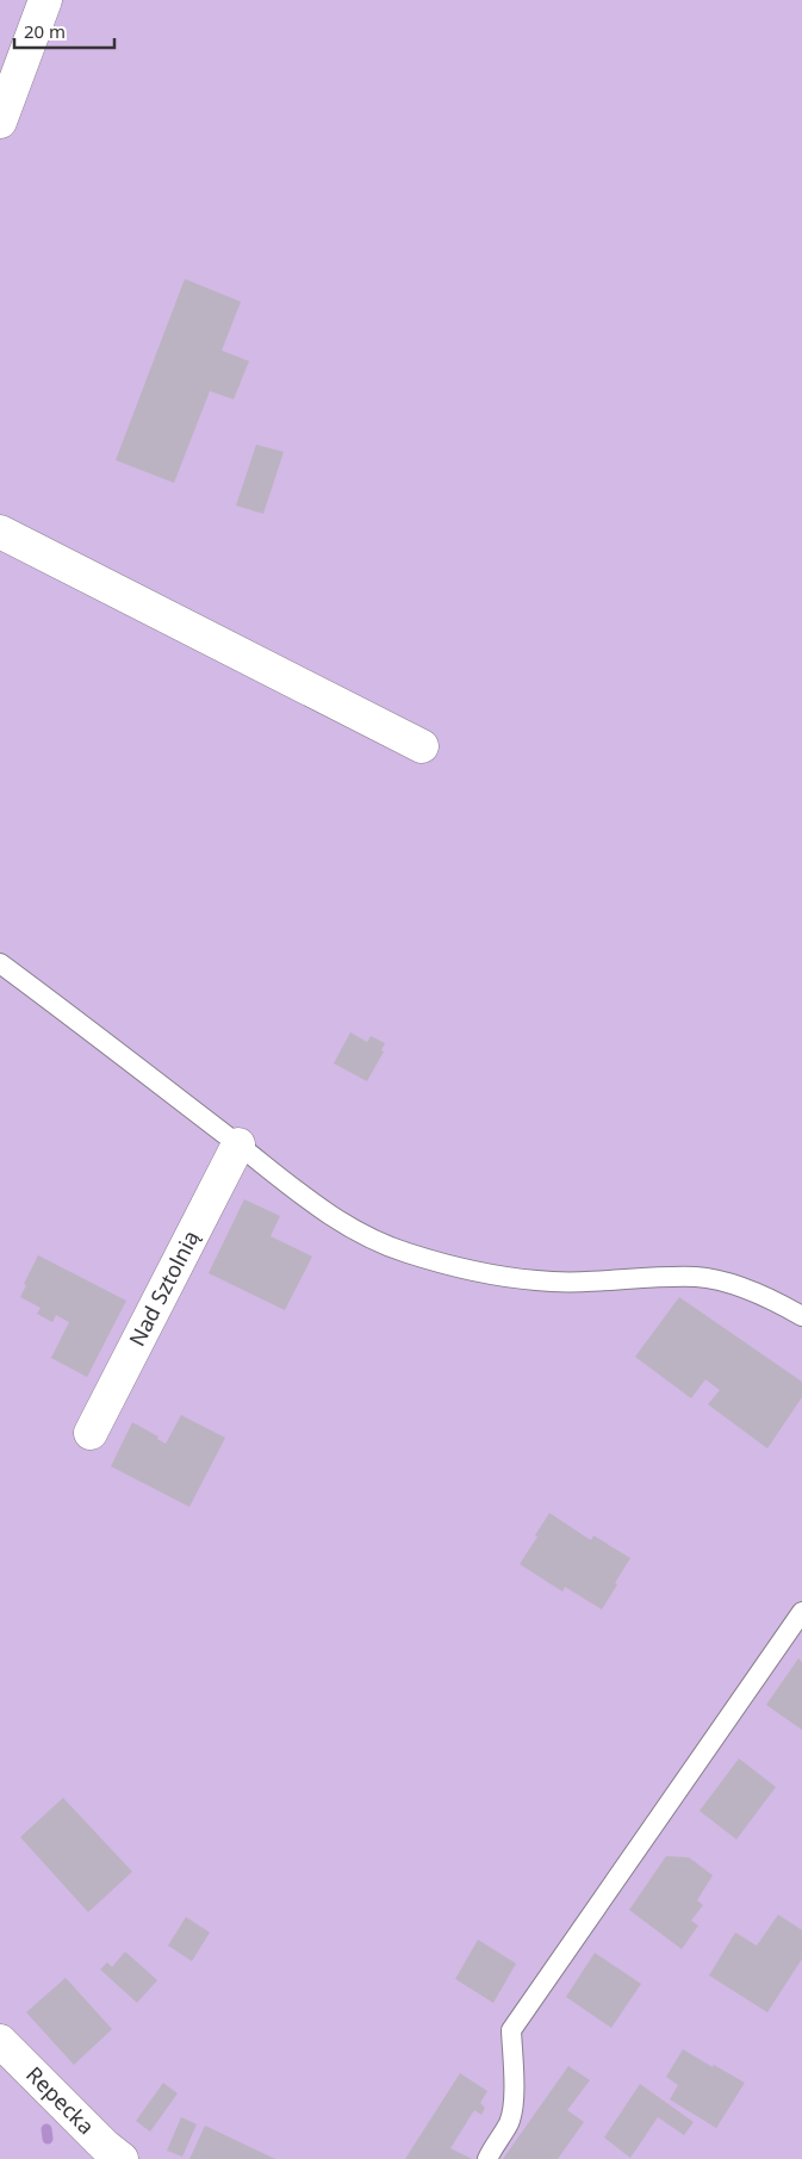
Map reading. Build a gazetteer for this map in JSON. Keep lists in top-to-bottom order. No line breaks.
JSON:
{"streets":{"street":["Nad Sztolnią","Repecka"]},"scale_bar":"20 m"}
